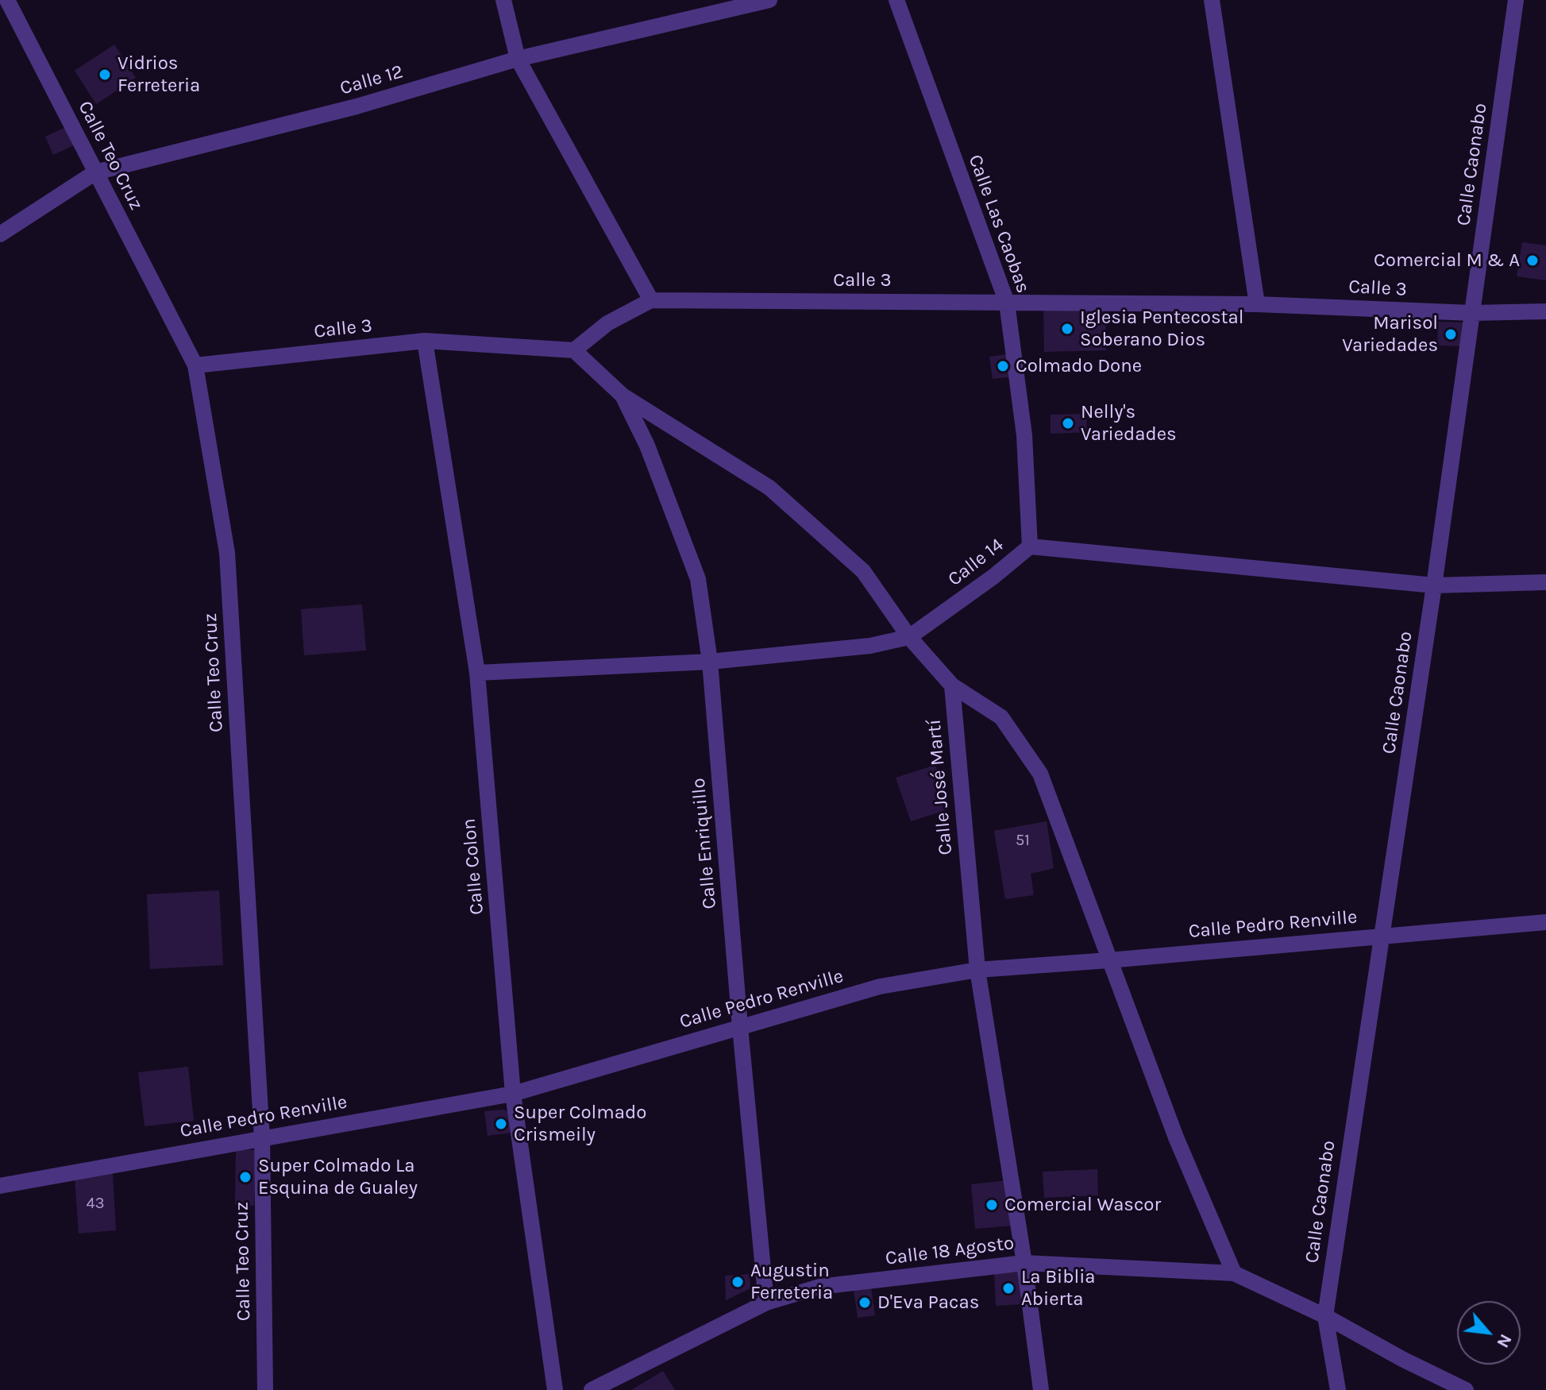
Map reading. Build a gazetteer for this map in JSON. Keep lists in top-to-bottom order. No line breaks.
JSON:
{"streets":{"street":["Calle 12","Calle Teo Cruz","Calle Caonabo","Calle Las Caobas","Calle 3","Calle 14","Calle José Martí","Calle Enriquillo","Calle Colon","Calle Pedro Renville","Calle 18 Agosto"]},"crossings":[["Calle 12","Calle Teo Cruz"],["Calle Teo Cruz","Calle 3"],["Calle Teo Cruz","Calle Pedro Renville"],["Calle Caonabo","Calle 3"],["Calle Caonabo","Calle 14"],["Calle Caonabo","Calle Pedro Renville"],["Calle Caonabo","Calle 18 Agosto"],["Calle Las Caobas","Calle 3"],["Calle Las Caobas","Calle 14"],["Calle 3","Calle Colon"],["Calle 14","Calle Enriquillo"],["Calle 14","Calle Colon"],["Calle José Martí","Calle Pedro Renville"],["Calle José Martí","Calle 18 Agosto"],["Calle Enriquillo","Calle Pedro Renville"],["Calle Enriquillo","Calle 18 Agosto"],["Calle Colon","Calle Pedro Renville"]],"places":["Vidrios Ferreteria","Comercial M & A","Iglesia Pentecostal Soberano Dios","Marisol Variedades","Colmado Done","Nelly's Variedades","Super Colmado Crismeily","Super Colmado La Esquina de Gualey","Comercial Wascor","Augustin Ferreteria","La Biblia Abierta","D'Eva Pacas"],"house_numbers":["51","43"],"north":"bottom right"}
